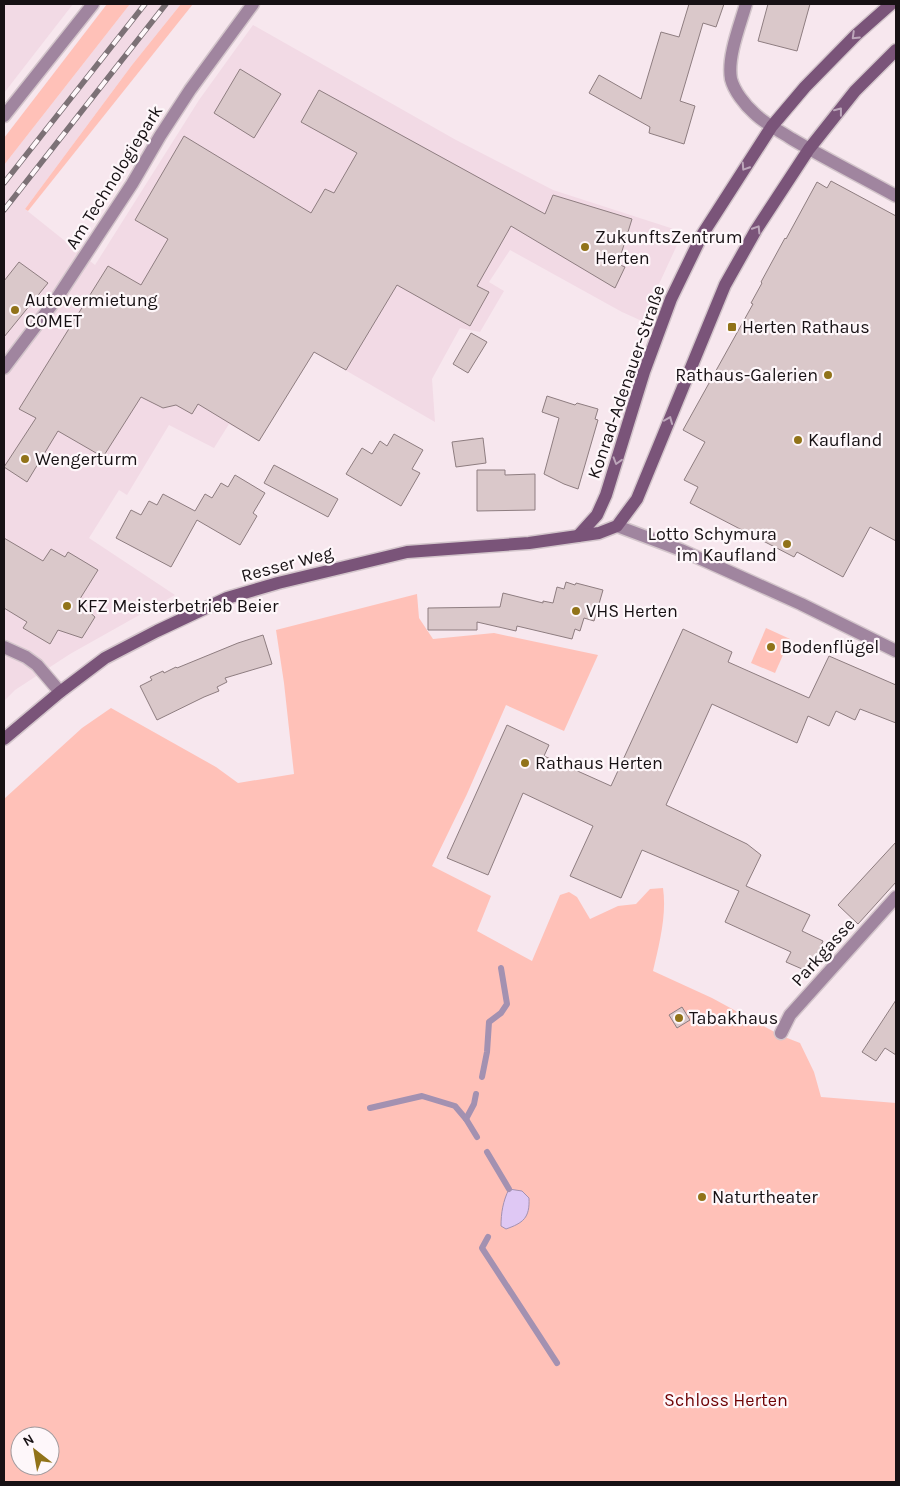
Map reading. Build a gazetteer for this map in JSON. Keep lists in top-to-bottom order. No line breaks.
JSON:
{"streets":{"main road":["Konrad-Adenauer-Straße","Resser Weg"],"street":["Am Technologiepark","Parkgasse"]},"crossings":[["Konrad-Adenauer-Straße","Resser Weg"]],"parks":["Schloss Herten"],"places":{"other":["ZukunftsZentrum Herten","Autovermietung COMET","Rathaus-Galerien","Kaufland","Wengerturm","Lotto Schymura im Kaufland","KFZ Meisterbetrieb Beier","VHS Herten","Bodenflügel","Rathaus Herten","Tabakhaus","Naturtheater"],"transit":["Herten Rathaus"]},"north":"top left"}
